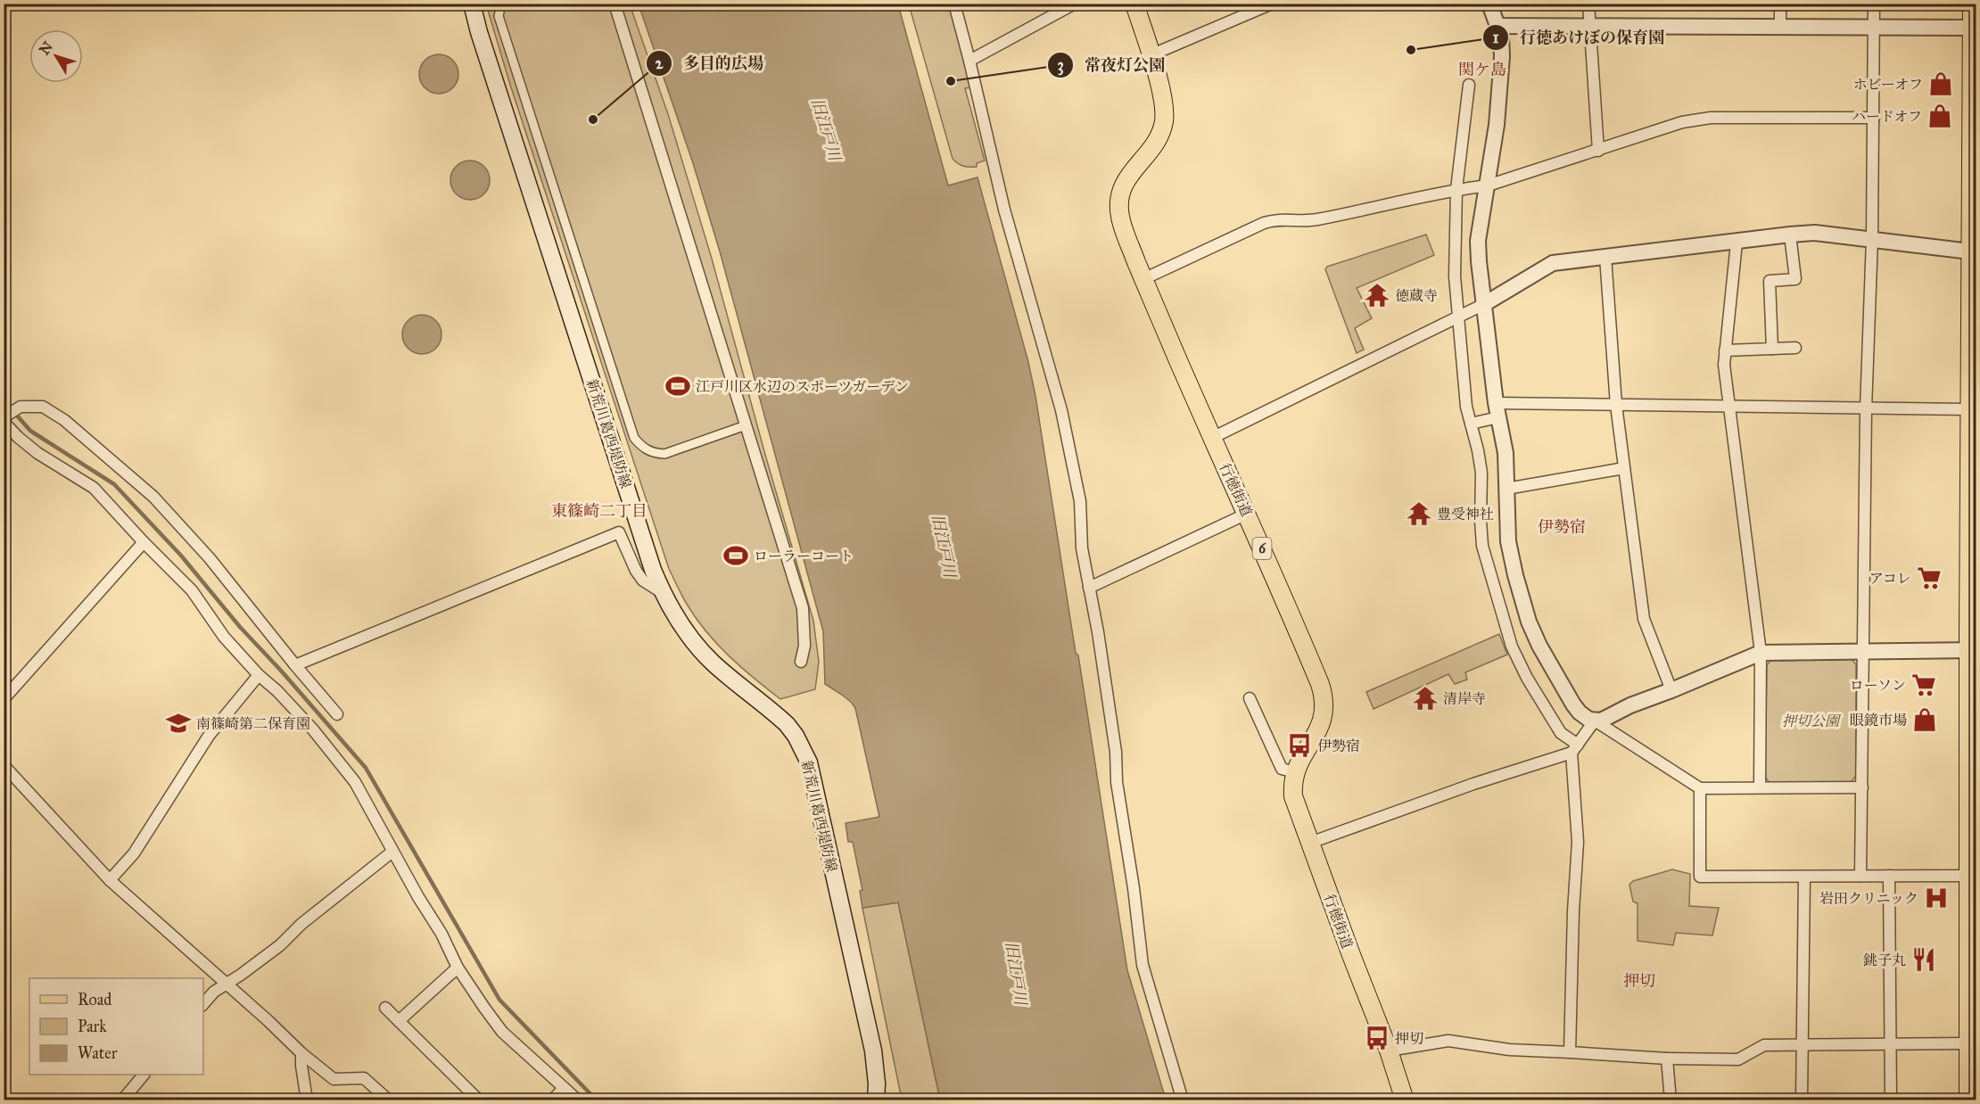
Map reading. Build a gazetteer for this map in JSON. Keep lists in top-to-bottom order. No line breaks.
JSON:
{"streets":{"main road":["新荒川葛西堤防線","行徳街道","6"]},"districts":["関ケ島","東篠崎二丁目","伊勢宿","押切"],"water":["旧江戸川"],"parks":["押切公園"],"places":{"other":["行徳あけぼの保育園","常夜灯公園","多目的広場"],"shop":["ホビーオフ","ハードオフ","眼鏡市場"],"temple":["徳蔵寺","豊受神社","清岸寺"],"sports":["江戸川区水辺のスポーツガーデン","ローラーコート"],"supermarket":["アコレ","ローソン"],"school or university":["南篠崎第二保育園"],"bus stop":["伊勢宿","押切"],"hospital":["岩田クリニック"],"restaurant":["銚子丸"]},"legend":["Road","Park","Water"],"north":"top left"}
